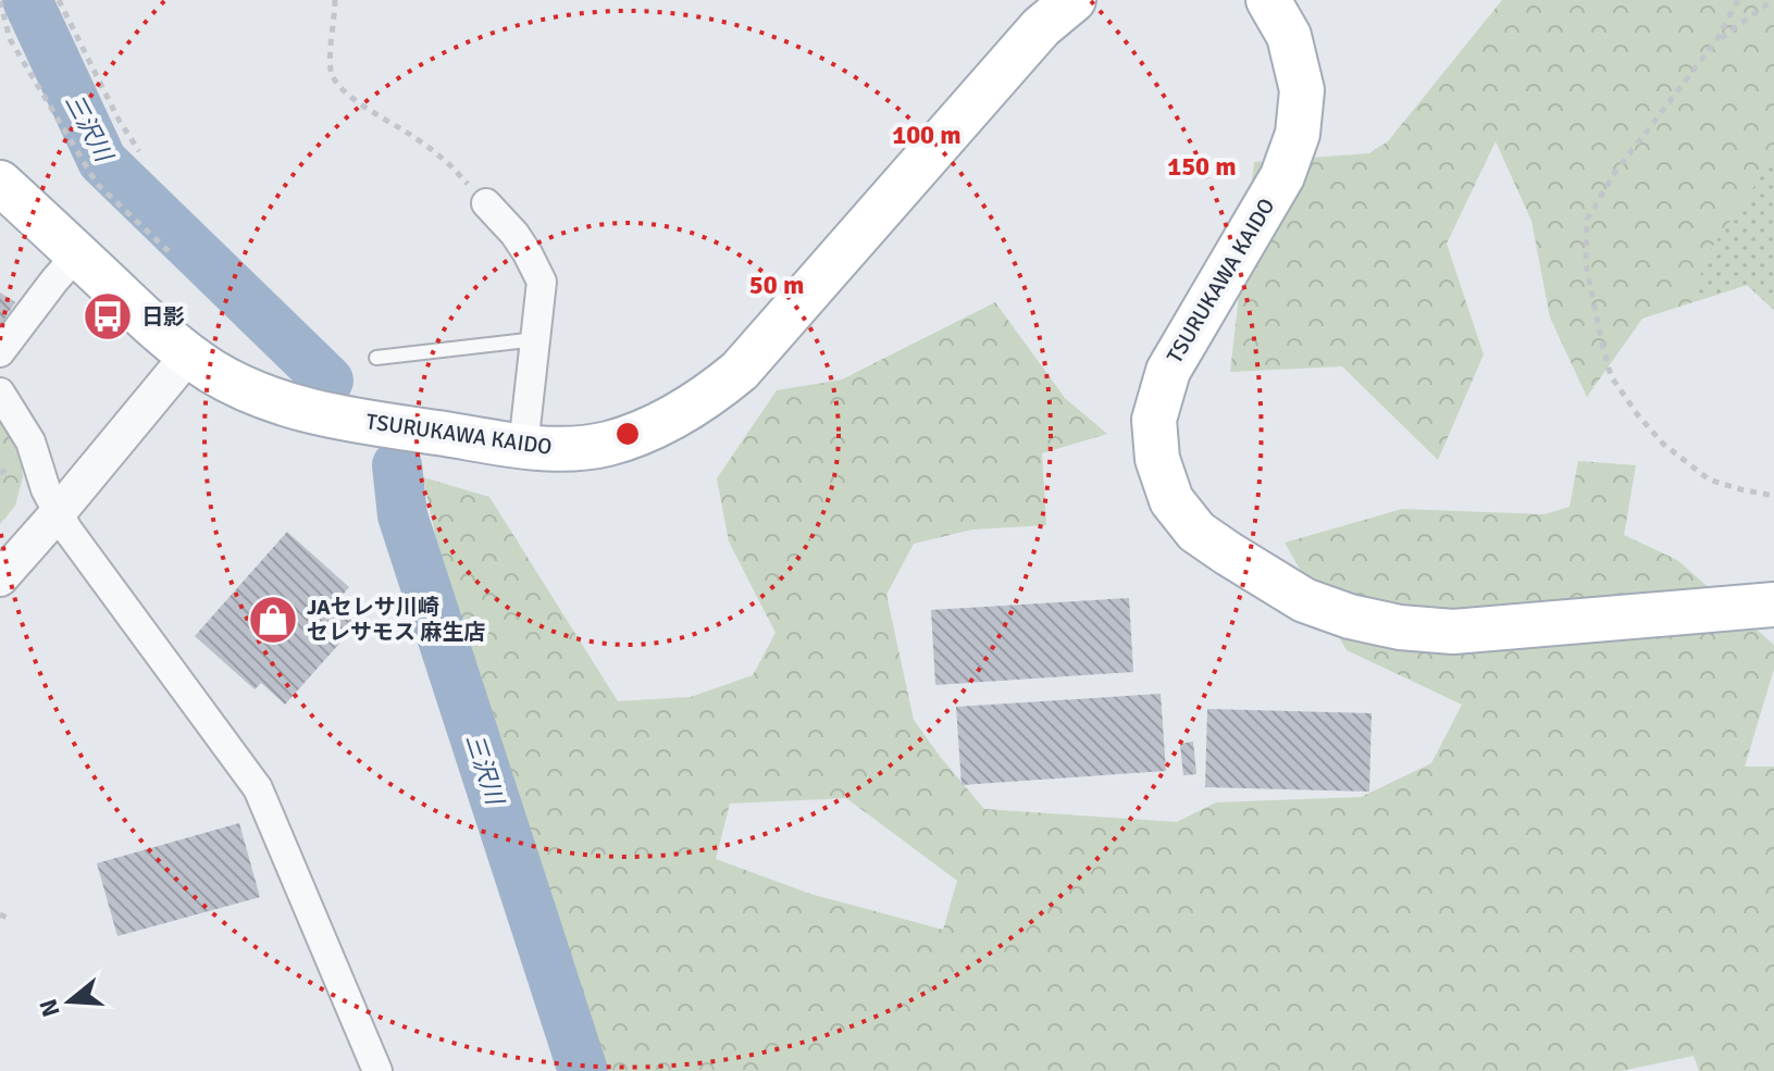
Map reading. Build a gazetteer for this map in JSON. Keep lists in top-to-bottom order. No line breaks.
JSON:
{"streets":{"main road":["TSURUKAWA KAIDO"]},"water":["三沢川"],"places":{"bus stop":["日影"],"shop":["JAセレサ川崎 セレサモス 麻生店"]},"north":"left","rings":["100 m","150 m","50 m"]}
